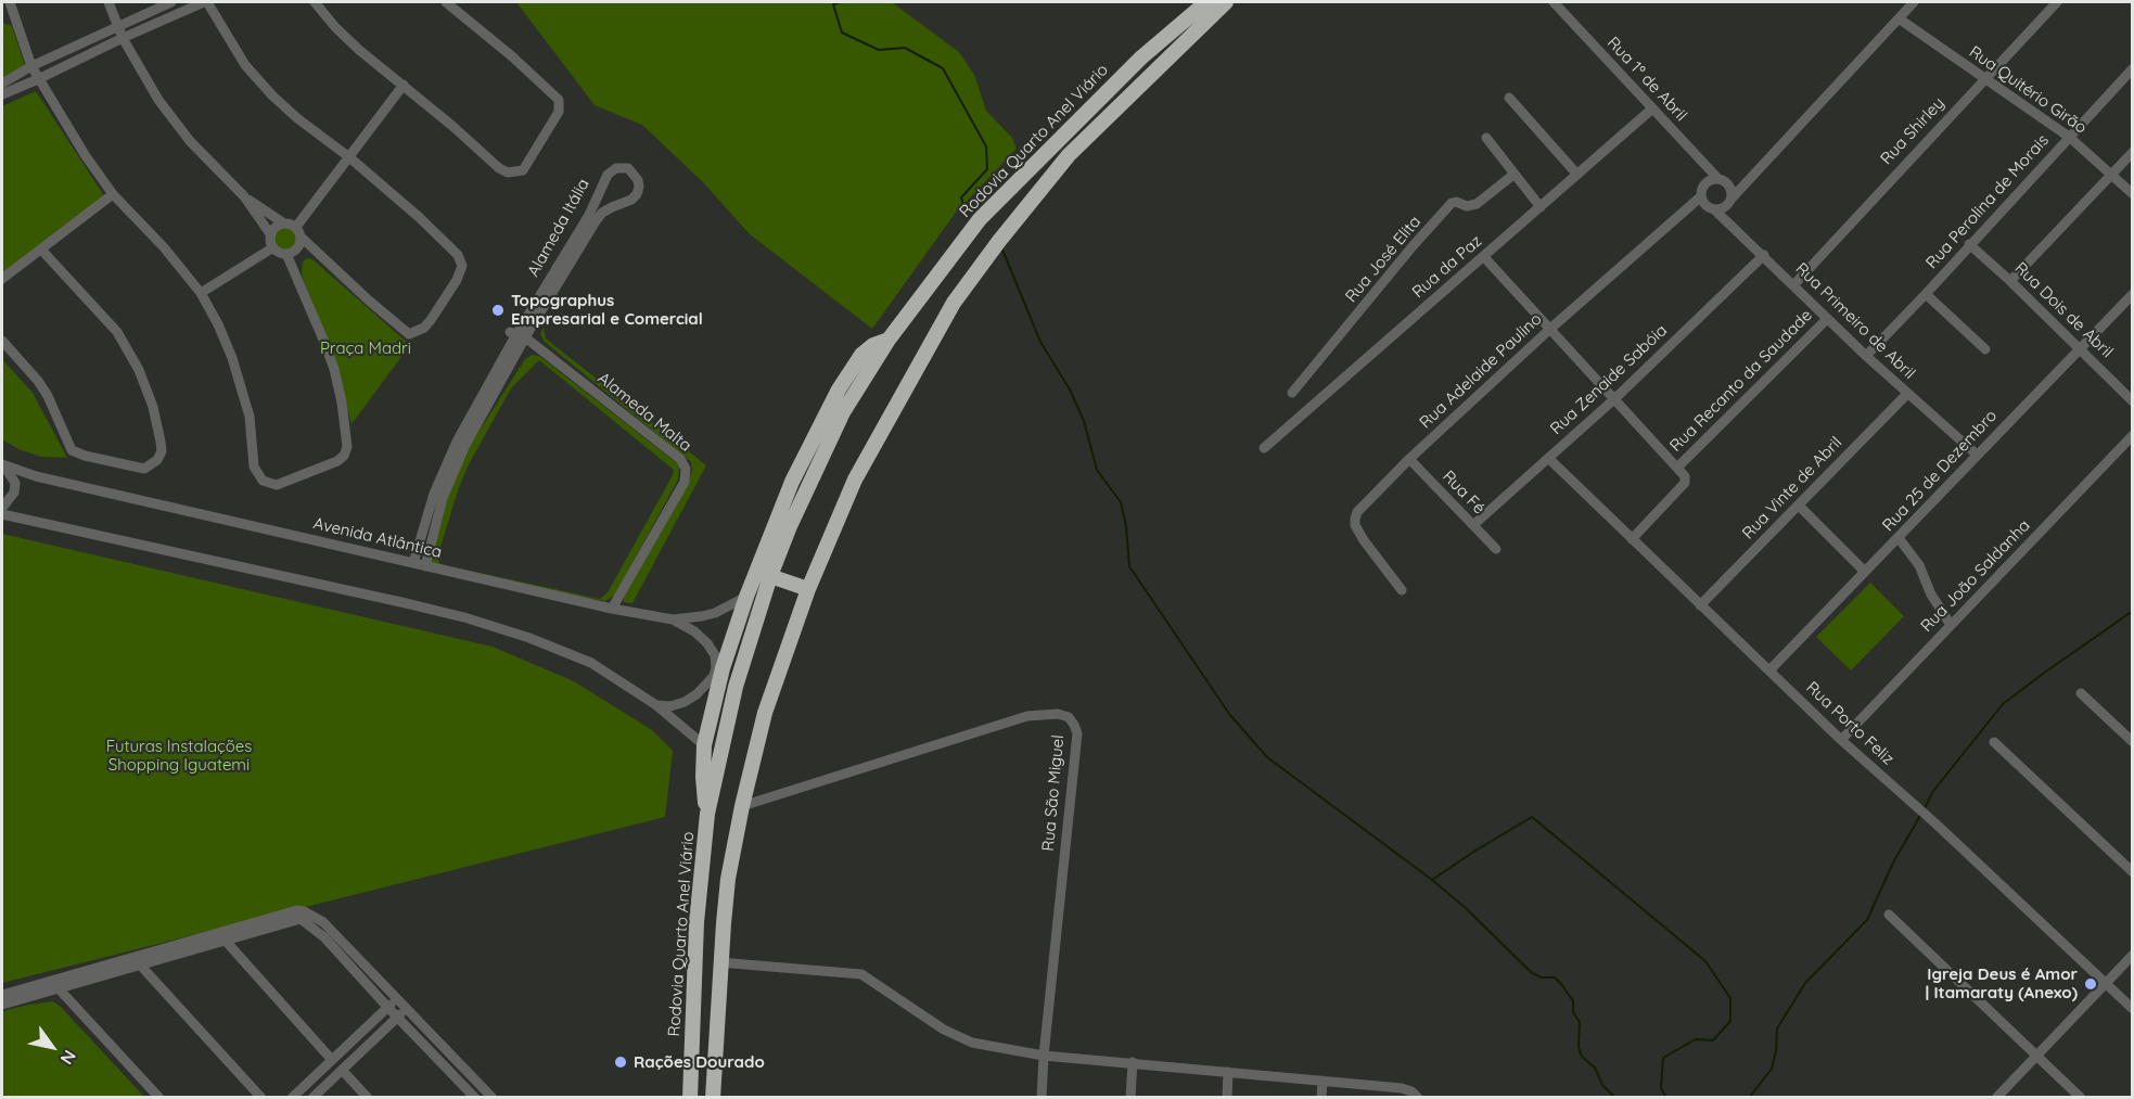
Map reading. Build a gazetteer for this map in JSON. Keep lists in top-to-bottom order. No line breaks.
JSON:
{"streets":{"highway":["Rodovia Quarto Anel Viário"],"street":["Rua 1º de Abril","Rua Quitério Girão","Rua Shirley","Rua Perolina de Morais","Alameda Itália","Rua José Elita","Rua da Paz","Rua Dois de Abril","Rua Primeiro de Abril","Rua Adelaide Paulino","Rua Zenaide Sabóia","Rua Recanto da Saudade","Alameda Malta","Rua 25 de Dezembro","Rua Vinte de Abril","Rua Fé","Avenida Atlântica","Rua João Saldanha","Rua Porto Feliz","Rua São Miguel"]},"crossings":[["Rua 1º de Abril","Rua da Paz"],["Rua 1º de Abril","Rua Primeiro de Abril"],["Rua 1º de Abril","Rua Adelaide Paulino"],["Rua Quitério Girão","Rua Shirley"],["Rua Quitério Girão","Rua Perolina de Morais"],["Rua Shirley","Rua Primeiro de Abril"],["Rua Perolina de Morais","Rua Dois de Abril"],["Rua Perolina de Morais","Rua Primeiro de Abril"],["Alameda Itália","Alameda Malta"],["Alameda Itália","Avenida Atlântica"],["Rua Dois de Abril","Rua 25 de Dezembro"],["Rua Primeiro de Abril","Rua Adelaide Paulino"],["Rua Primeiro de Abril","Rua Zenaide Sabóia"],["Rua Primeiro de Abril","Rua Recanto da Saudade"],["Rua Primeiro de Abril","Rua 25 de Dezembro"],["Rua Primeiro de Abril","Rua Vinte de Abril"],["Rua Adelaide Paulino","Rua Fé"],["Rua Zenaide Sabóia","Rua Fé"],["Rua Zenaide Sabóia","Rua Porto Feliz"],["Alameda Malta","Avenida Atlântica"],["Rua 25 de Dezembro","Rua Porto Feliz"],["Rua Vinte de Abril","Rua Porto Feliz"],["Rua João Saldanha","Rua Porto Feliz"]],"parks":["Praça Madri","Futuras Instalações Shopping Iguatemi"],"places":["Topographus Empresarial e Comercial","Igreja Deus é Amor | Itamaraty (Anexo)","Rações Dourado"],"north":"bottom right"}
